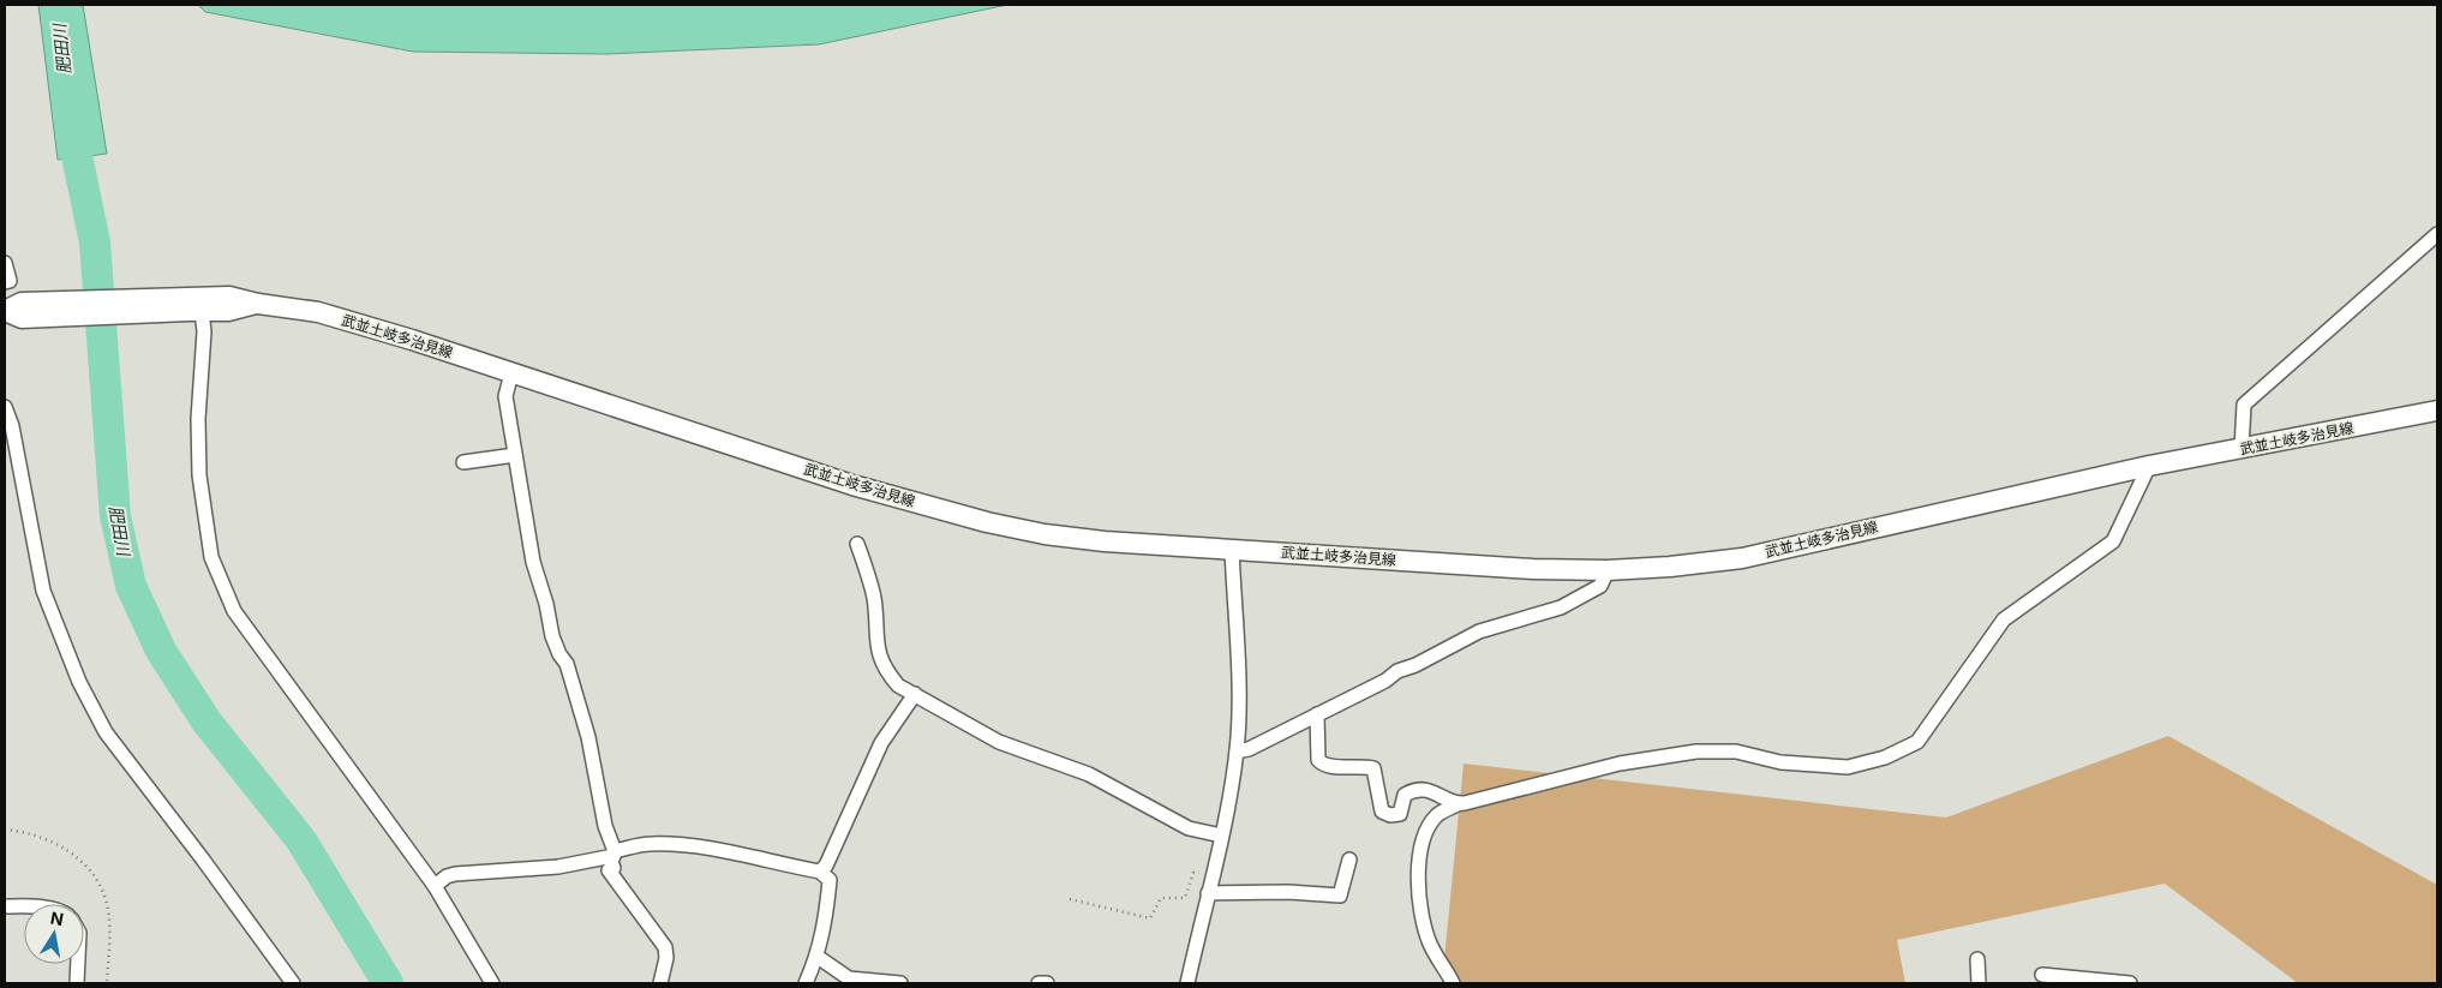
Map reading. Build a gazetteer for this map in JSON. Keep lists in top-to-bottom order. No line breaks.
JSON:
{"streets":{"main road":["武並土岐多治見線"]},"water":["肥田川"],"north":"top"}
